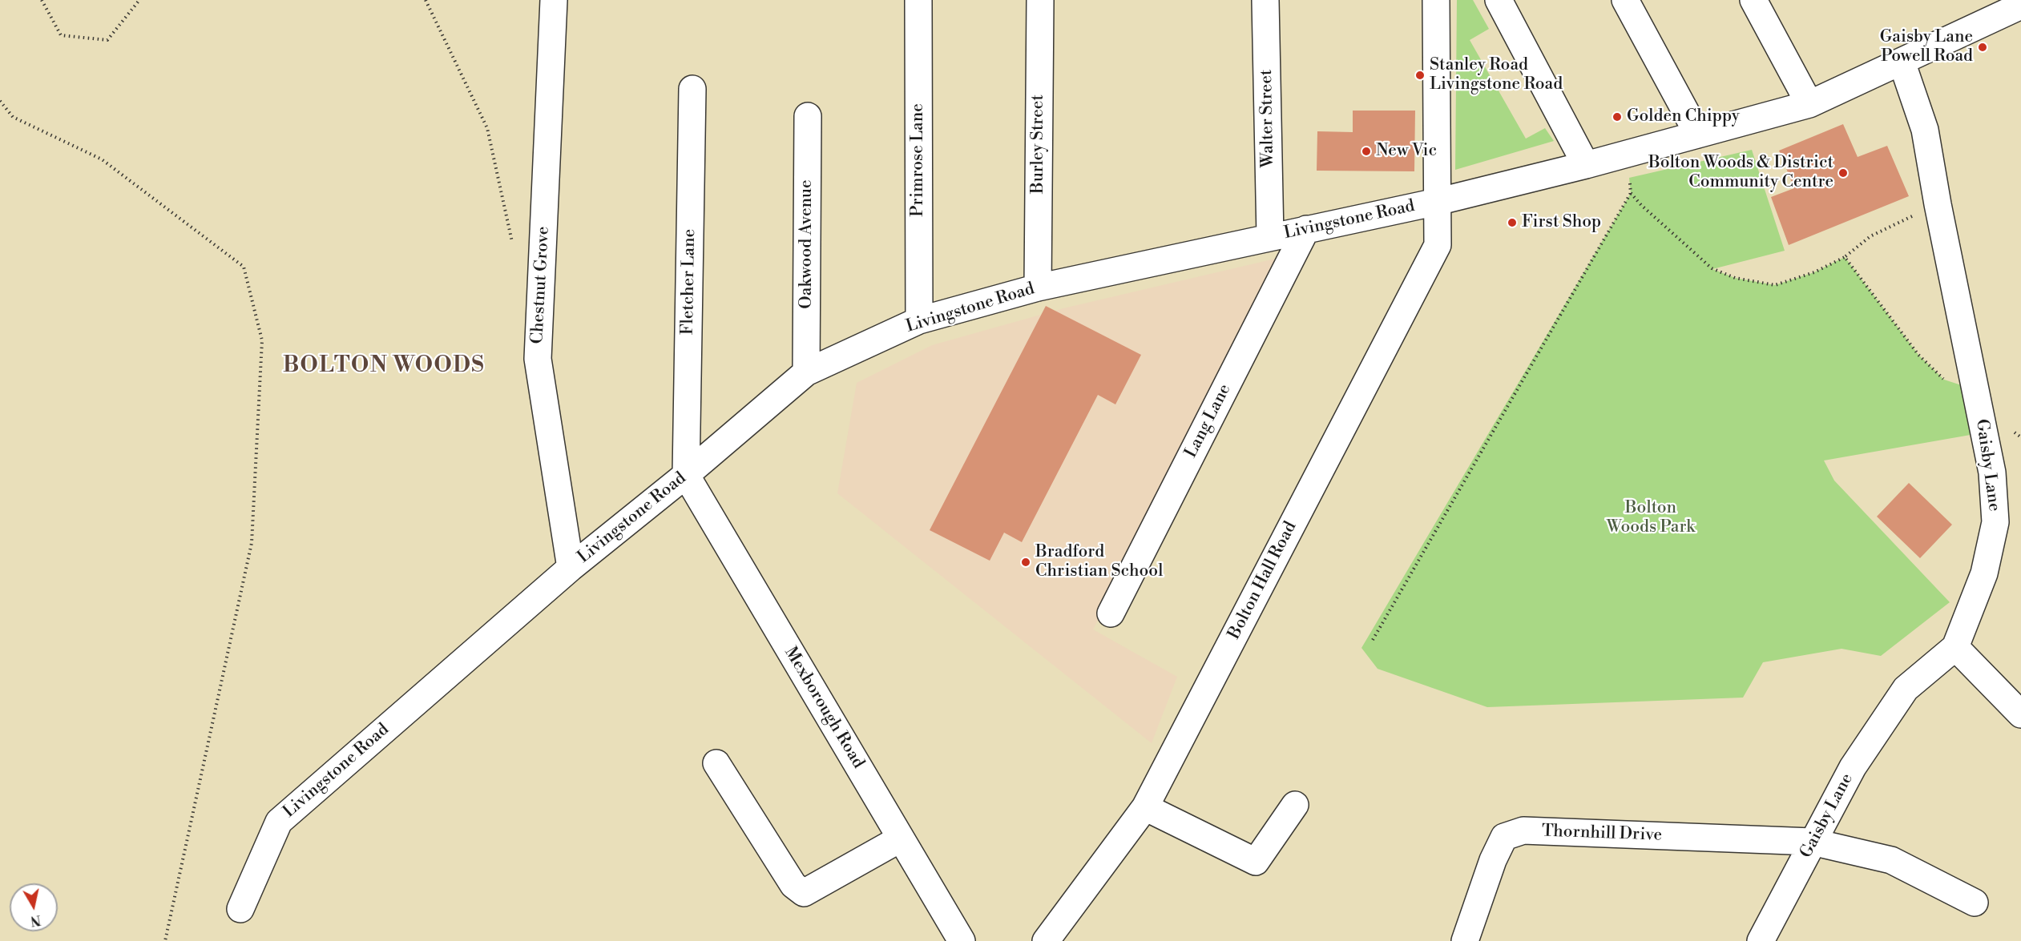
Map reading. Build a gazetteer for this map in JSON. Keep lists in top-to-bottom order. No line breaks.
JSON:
{"streets":{"street":["Walter Street","Burley Street","Primrose Lane","Livingstone Road","Oakwood Avenue","Fletcher Lane","Chestnut Grove","Lang Lane","Gaisby Lane","Bolton Hall Road","Mexborough Road","Thornhill Drive"]},"crossings":[["Walter Street","Livingstone Road"],["Burley Street","Livingstone Road"],["Primrose Lane","Livingstone Road"],["Livingstone Road","Oakwood Avenue"],["Livingstone Road","Fletcher Lane"],["Livingstone Road","Chestnut Grove"],["Livingstone Road","Lang Lane"],["Livingstone Road","Gaisby Lane"],["Livingstone Road","Bolton Hall Road"],["Livingstone Road","Mexborough Road"],["Fletcher Lane","Mexborough Road"],["Gaisby Lane","Thornhill Drive"]],"districts":["BOLTON WOODS"],"parks":["Bolton Woods Park"],"places":["Gaisby Lane Powell Road","Stanley Road Livingstone Road","Golden Chippy","New Vic","Bolton Woods & District Community Centre","First Shop","Bradford Christian School"],"north":"bottom"}
